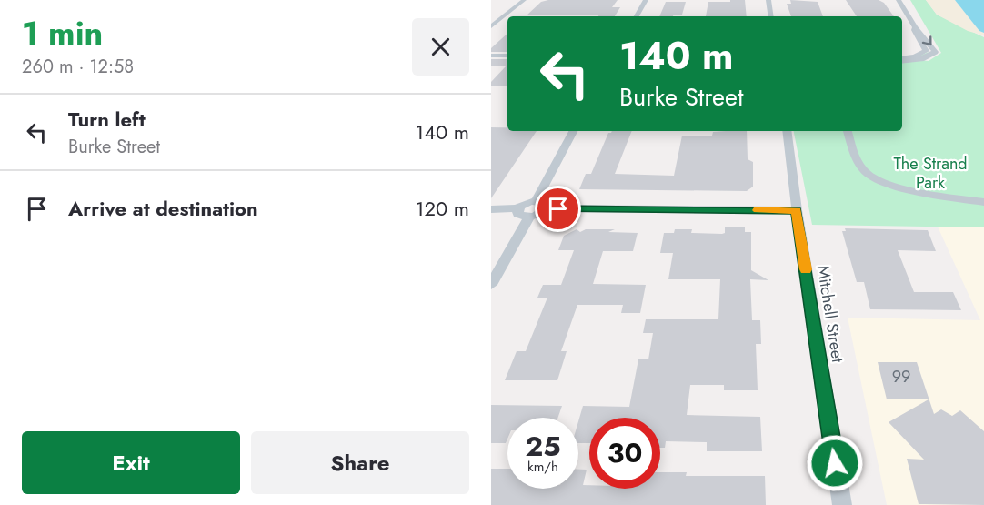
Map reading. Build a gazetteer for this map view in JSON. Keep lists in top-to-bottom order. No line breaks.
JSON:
{"streets":{"street":["Mitchell Street"]},"parks":["The Strand Park"],"house_numbers":["99"],"page":{"heading":["1 min","260 m · 12:58"],"turn":["140 m","Burke Street"],"list":[{"name":"Turn left","note":"Burke Street","value":"140 m"},{"name":"Arrive at destination","value":"120 m"}],"speed":"25 km/h","limit":"30","buttons":["Exit","Share"]}}
